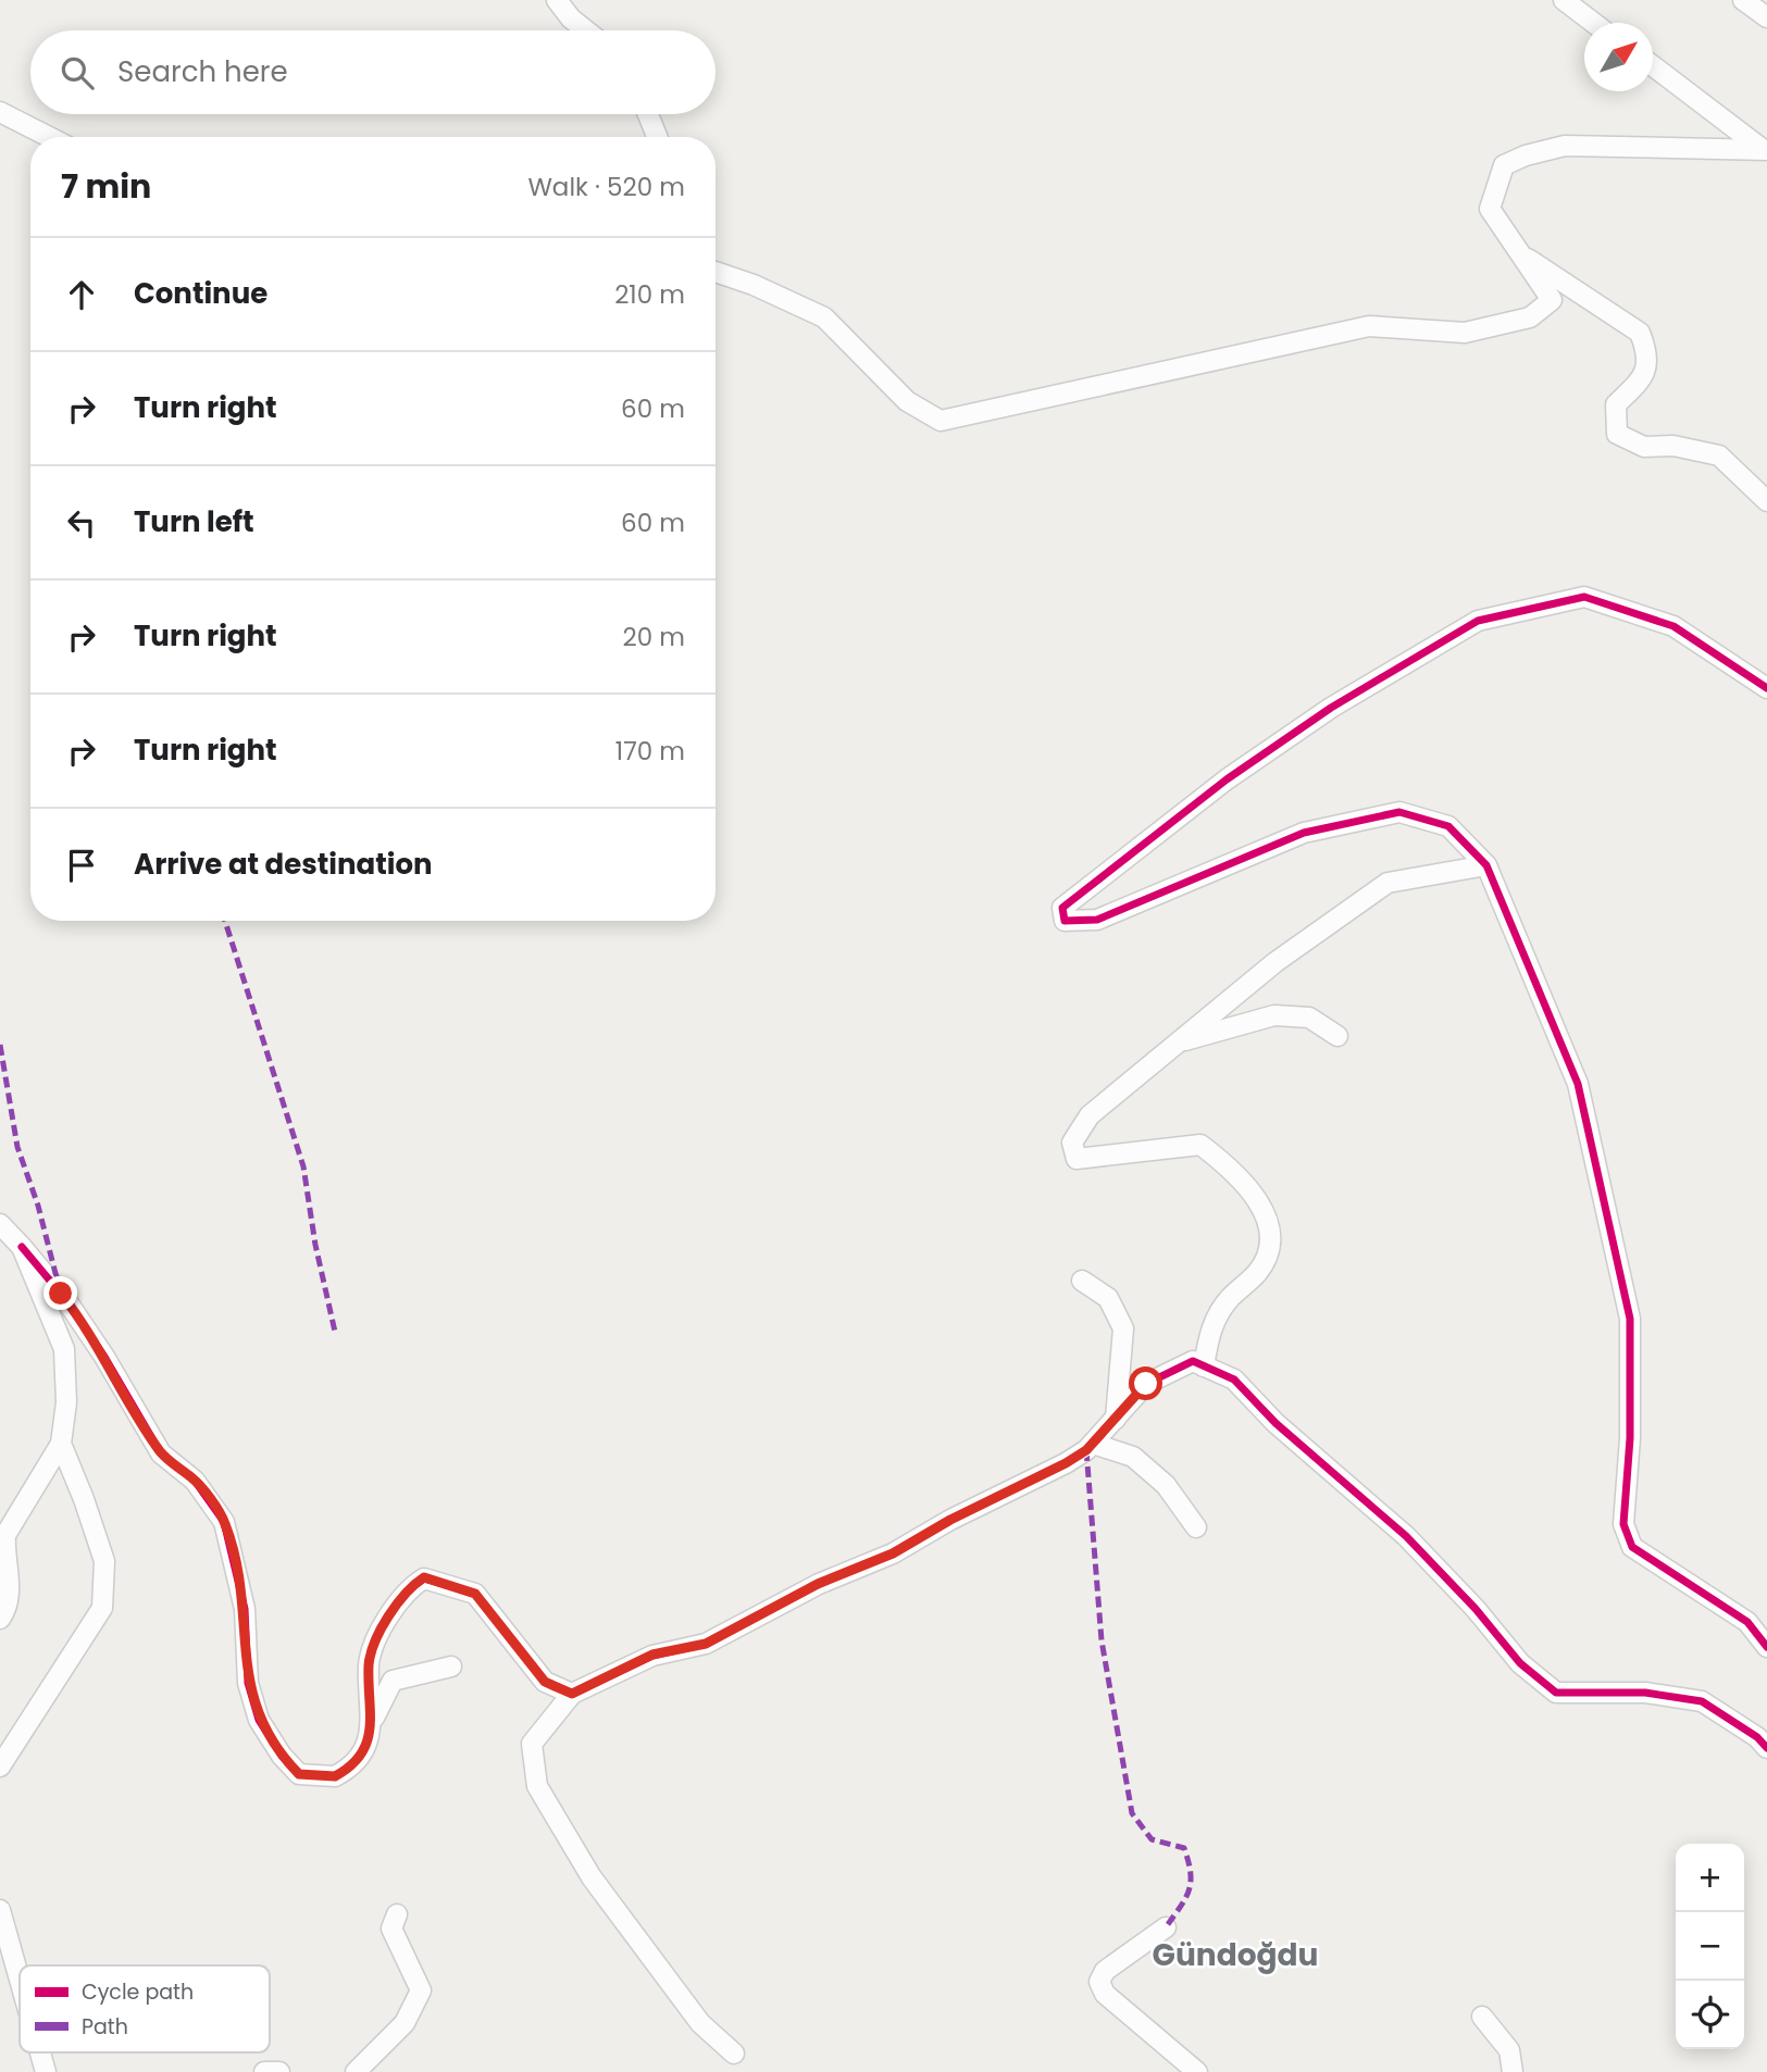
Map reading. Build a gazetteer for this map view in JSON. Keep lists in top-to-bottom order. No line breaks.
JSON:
{"districts":["Gündoğdu"],"legend":["Cycle path","Path"],"north":"top right","page":{"search":"Search here","heading":["7 min","Walk · 520 m"],"list":[["Continue","210 m"],["Turn right","60 m"],["Turn left","60 m"],["Turn right","20 m"],["Turn right","170 m"],"Arrive at destination"],"map_buttons":["+","−"]}}
